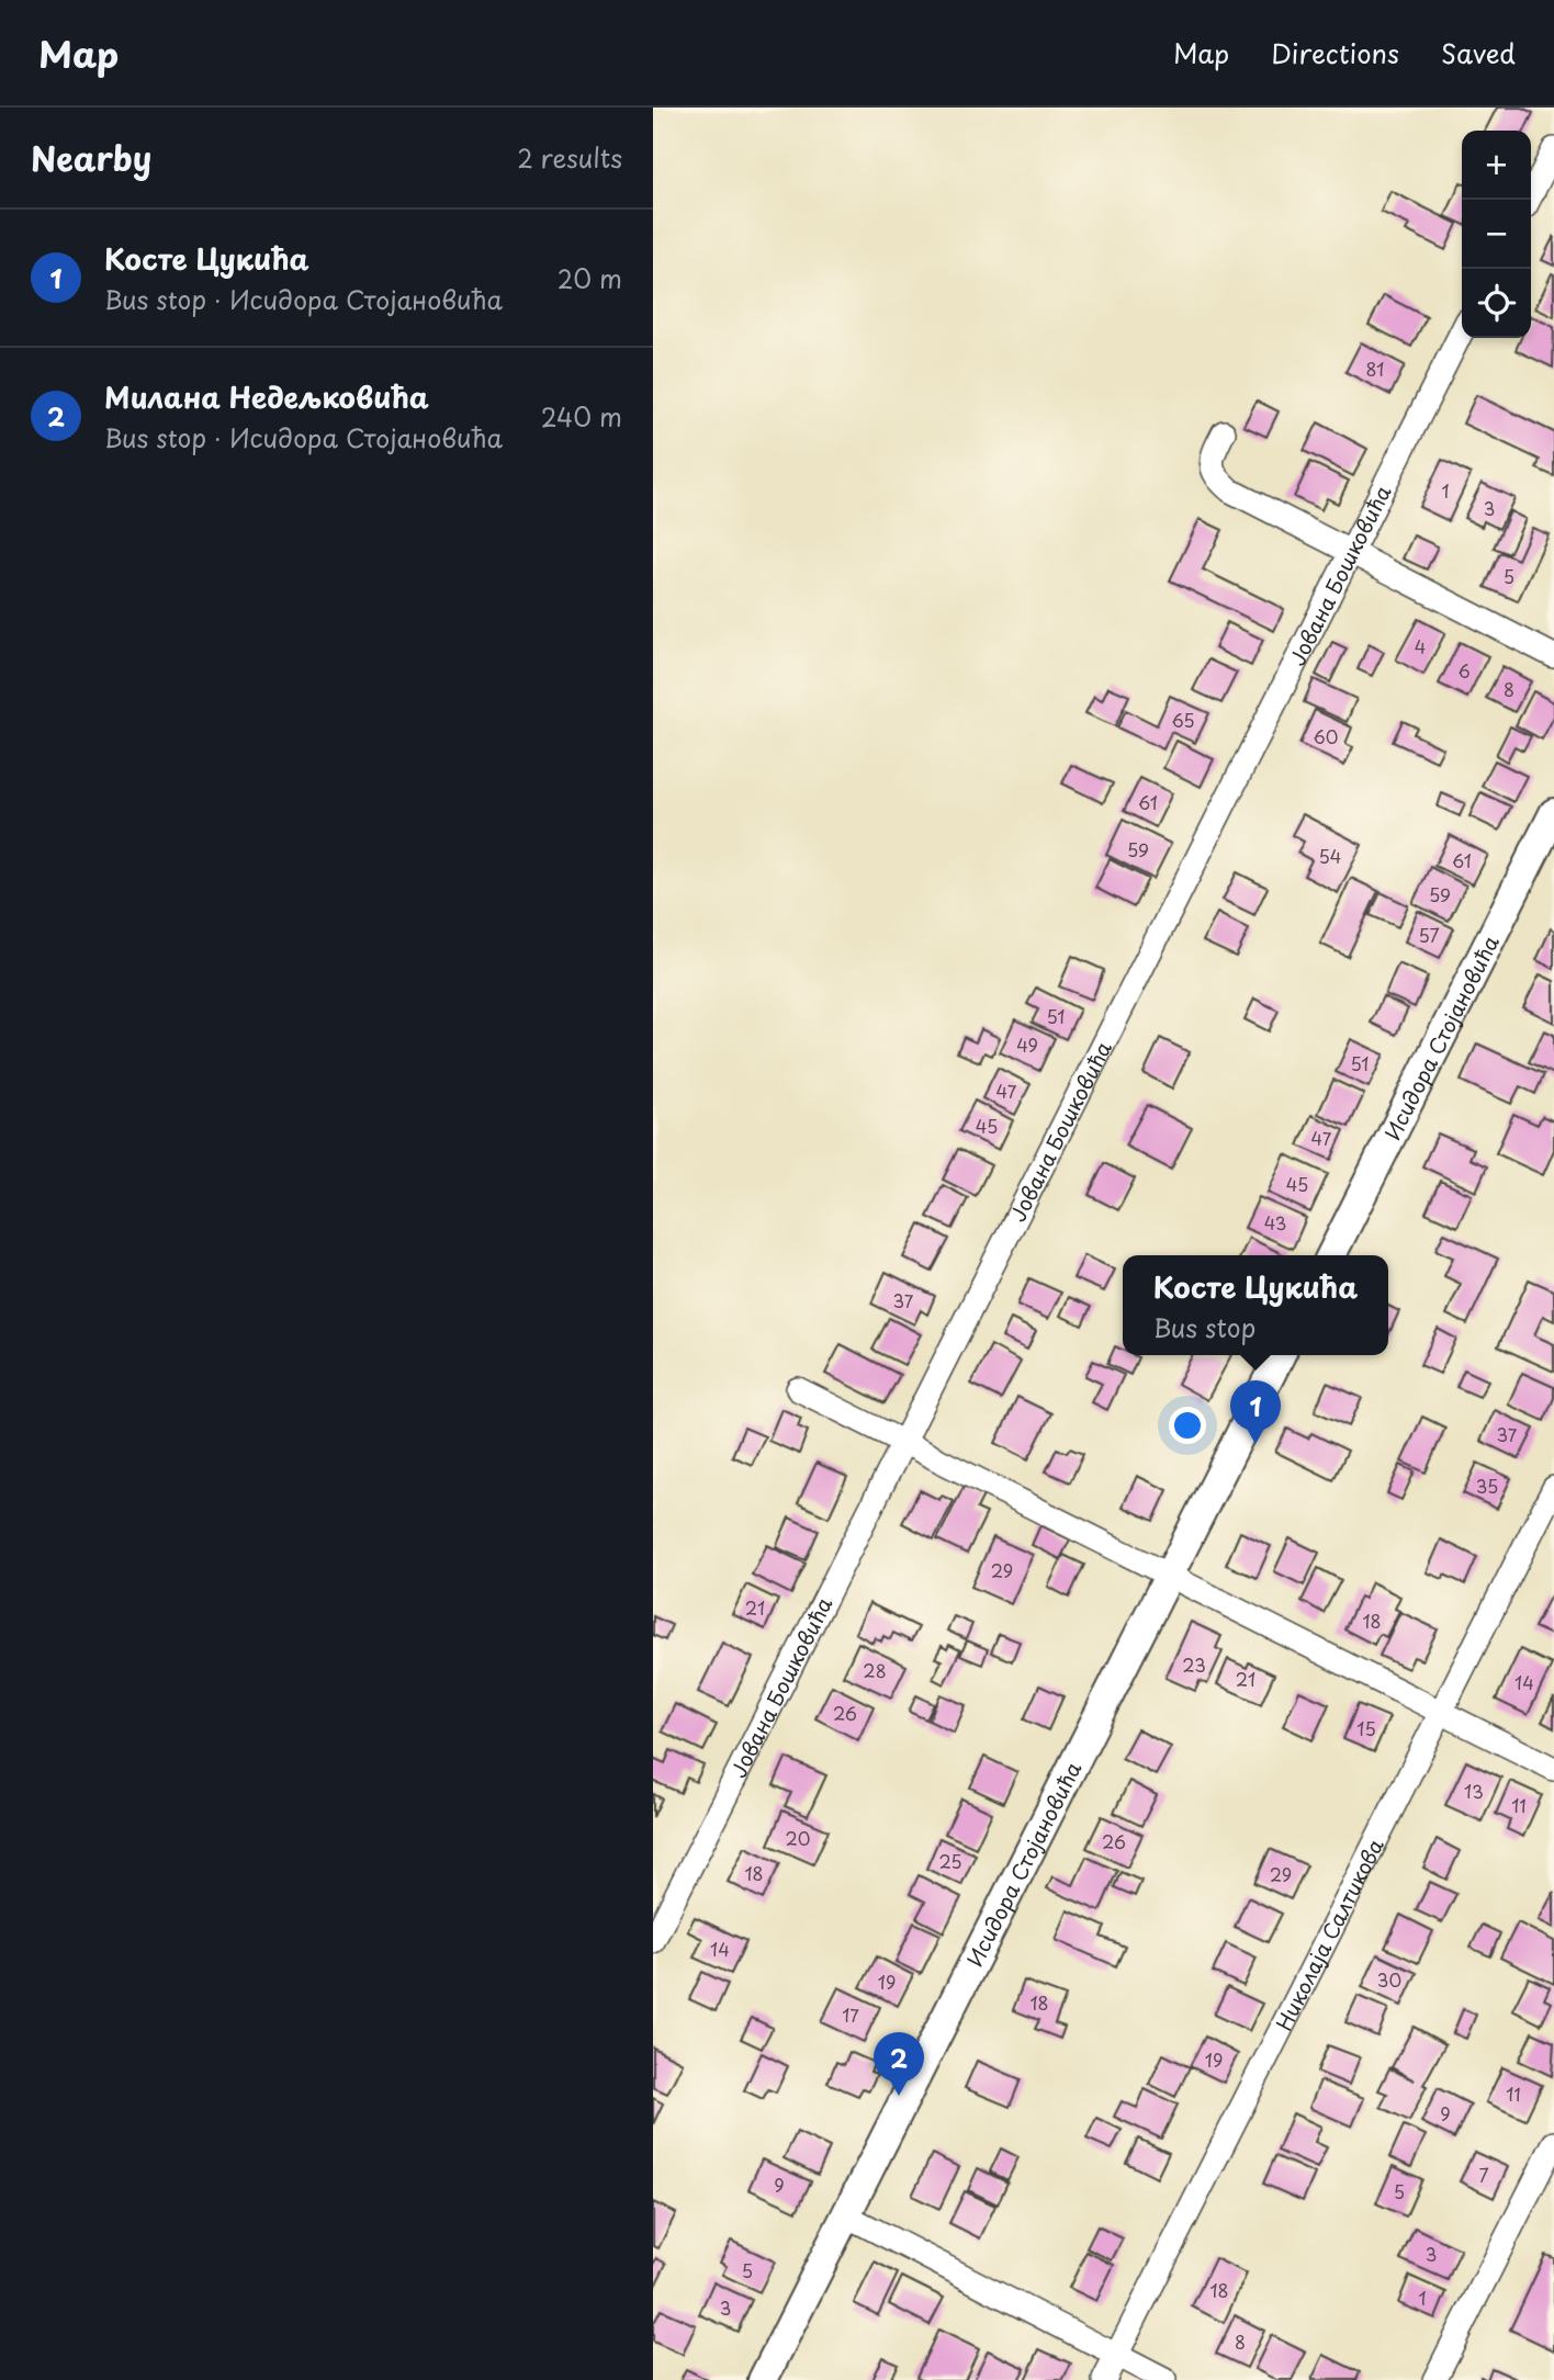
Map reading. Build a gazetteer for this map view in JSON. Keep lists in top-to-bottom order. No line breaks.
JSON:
{"streets":{"street":["Јована Бошковића","Исидора Стојановића","Николаја Салтикова"]},"house_numbers":["81","1","3","5","4","6","8","65","60","61","59","54","61","59","57","51","49","51","47","45","47","45","43","37","37","35","29","21","18","23","28","21","14","26","15","13","11","20","26","25","18","29","14","30","19","18","17","19","11","9","7","9","5","3","5","18","1","3","8"],"page":{"header":"Map","nav":["Map","Directions","Saved"],"heading":["Nearby","2 results"],"map_buttons":["+","−"],"list":[{"mark":"1","name":"Косте Цукића","note":"Bus stop · Исидора Стојановића","value":"20 m"},{"mark":"2","name":"Милана Недељковића","note":"Bus stop · Исидора Стојановића","value":"240 m"}],"popup":["Косте Цукића","Bus stop"],"pins":["1","2"]}}
